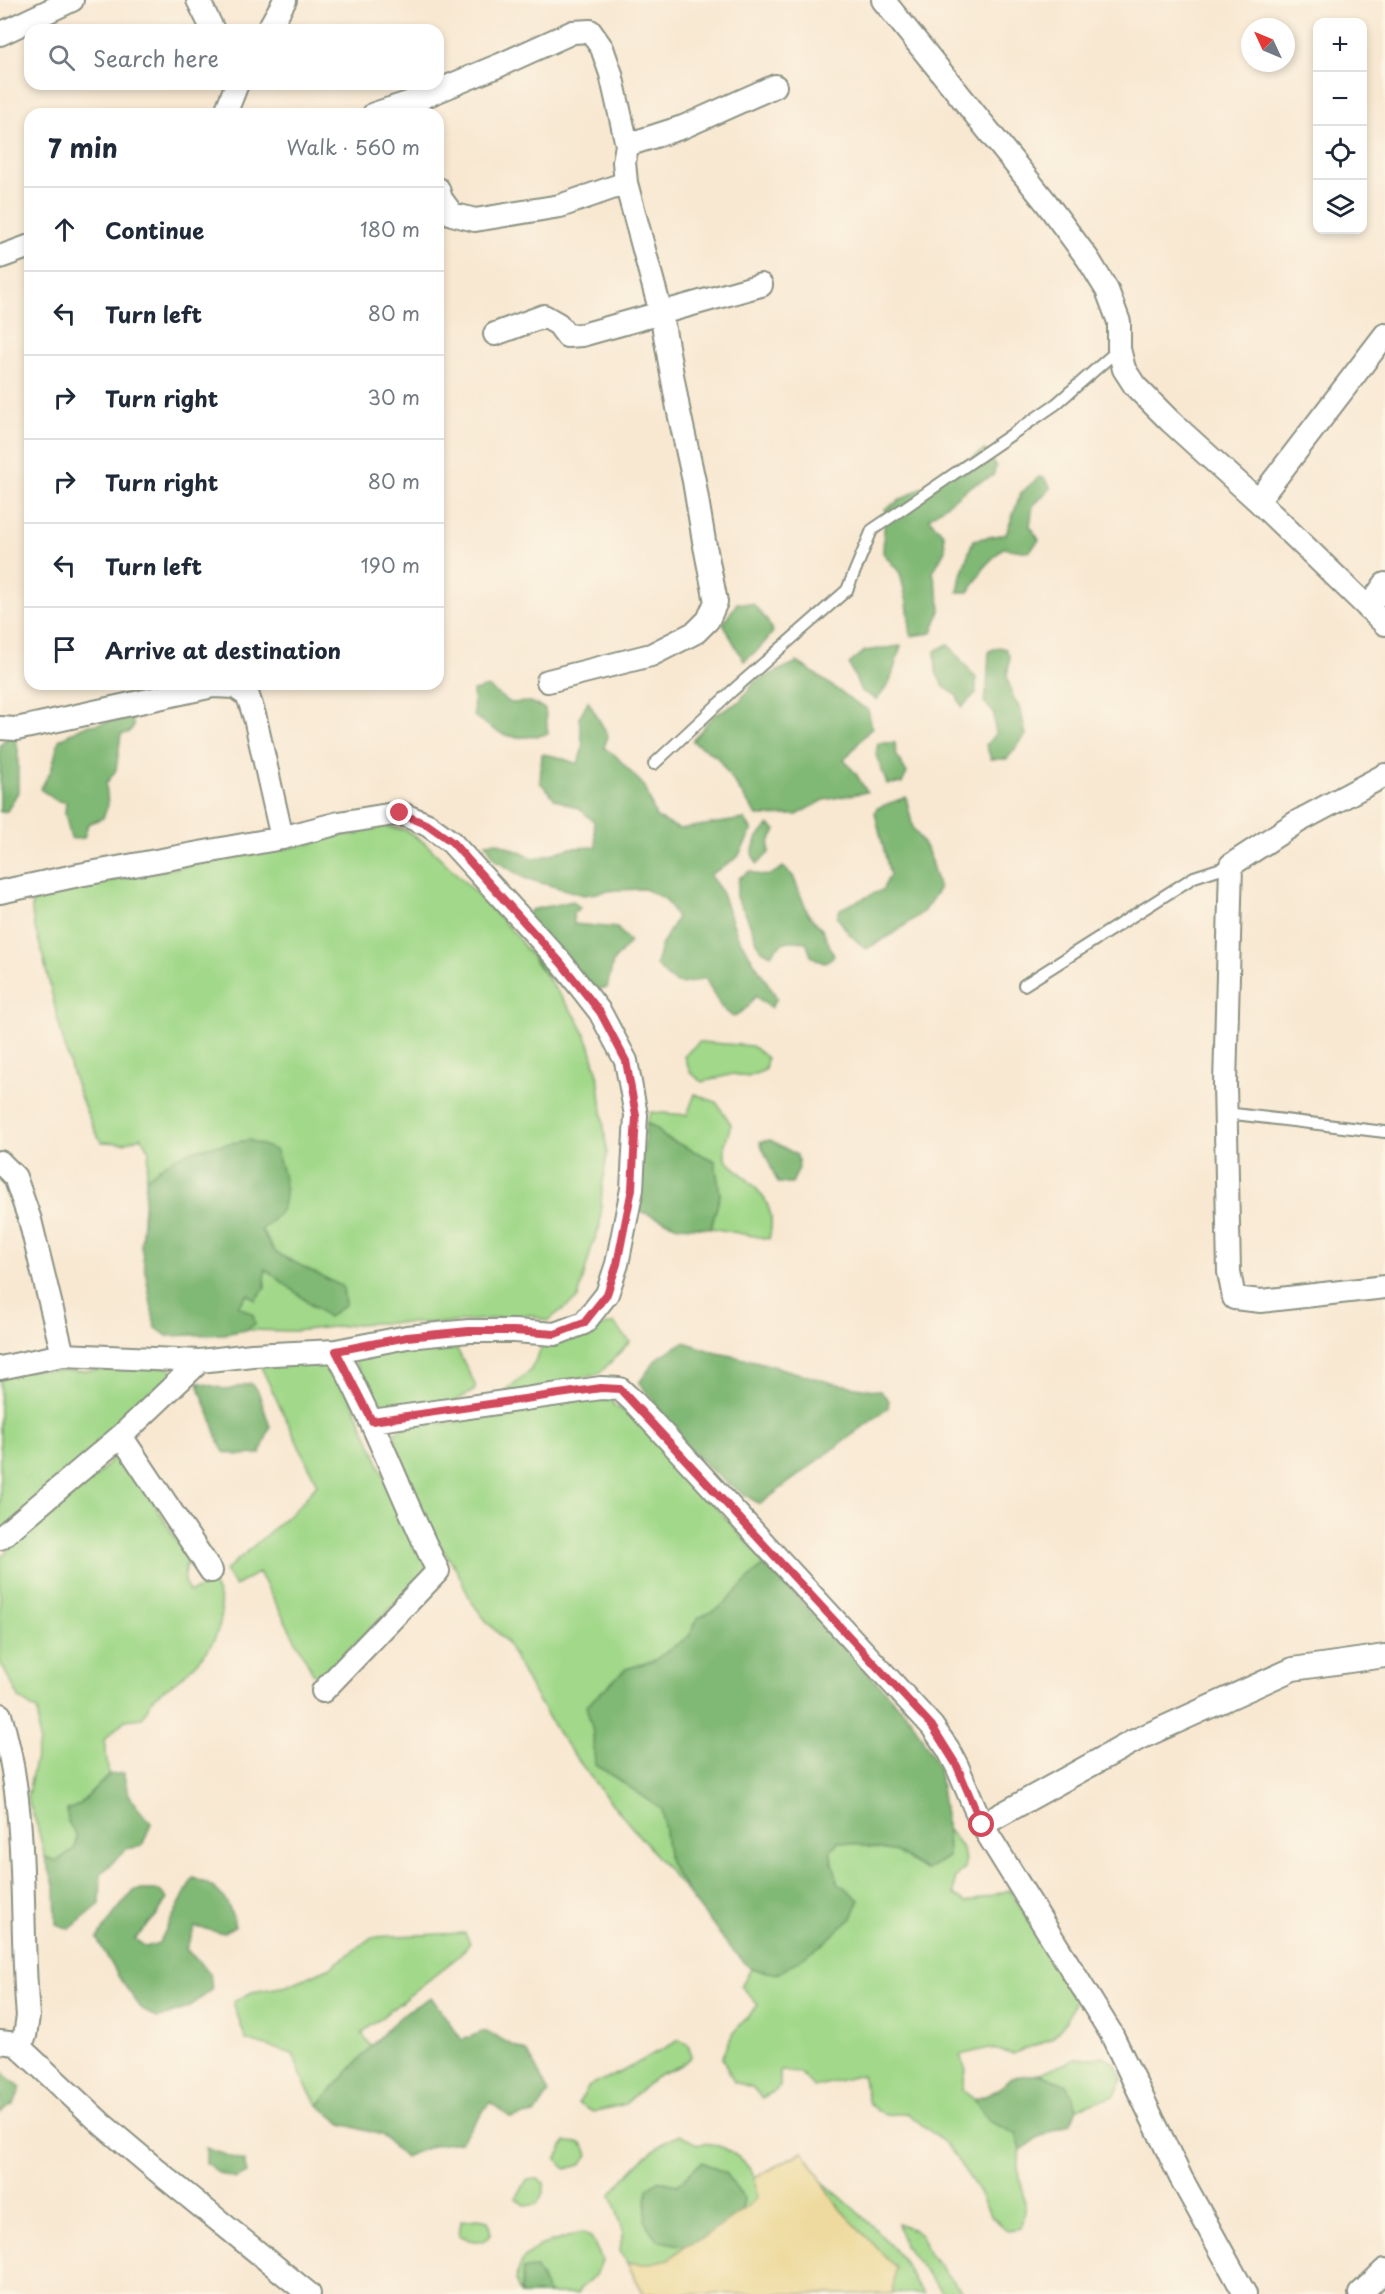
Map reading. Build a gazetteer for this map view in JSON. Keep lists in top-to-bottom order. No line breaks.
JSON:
{"north":"top left","page":{"map_buttons":["+","−"],"search":"Search here","heading":["7 min","Walk · 560 m"],"list":[["Continue","180 m"],["Turn left","80 m"],["Turn right","30 m"],["Turn right","80 m"],["Turn left","190 m"],"Arrive at destination"]}}
